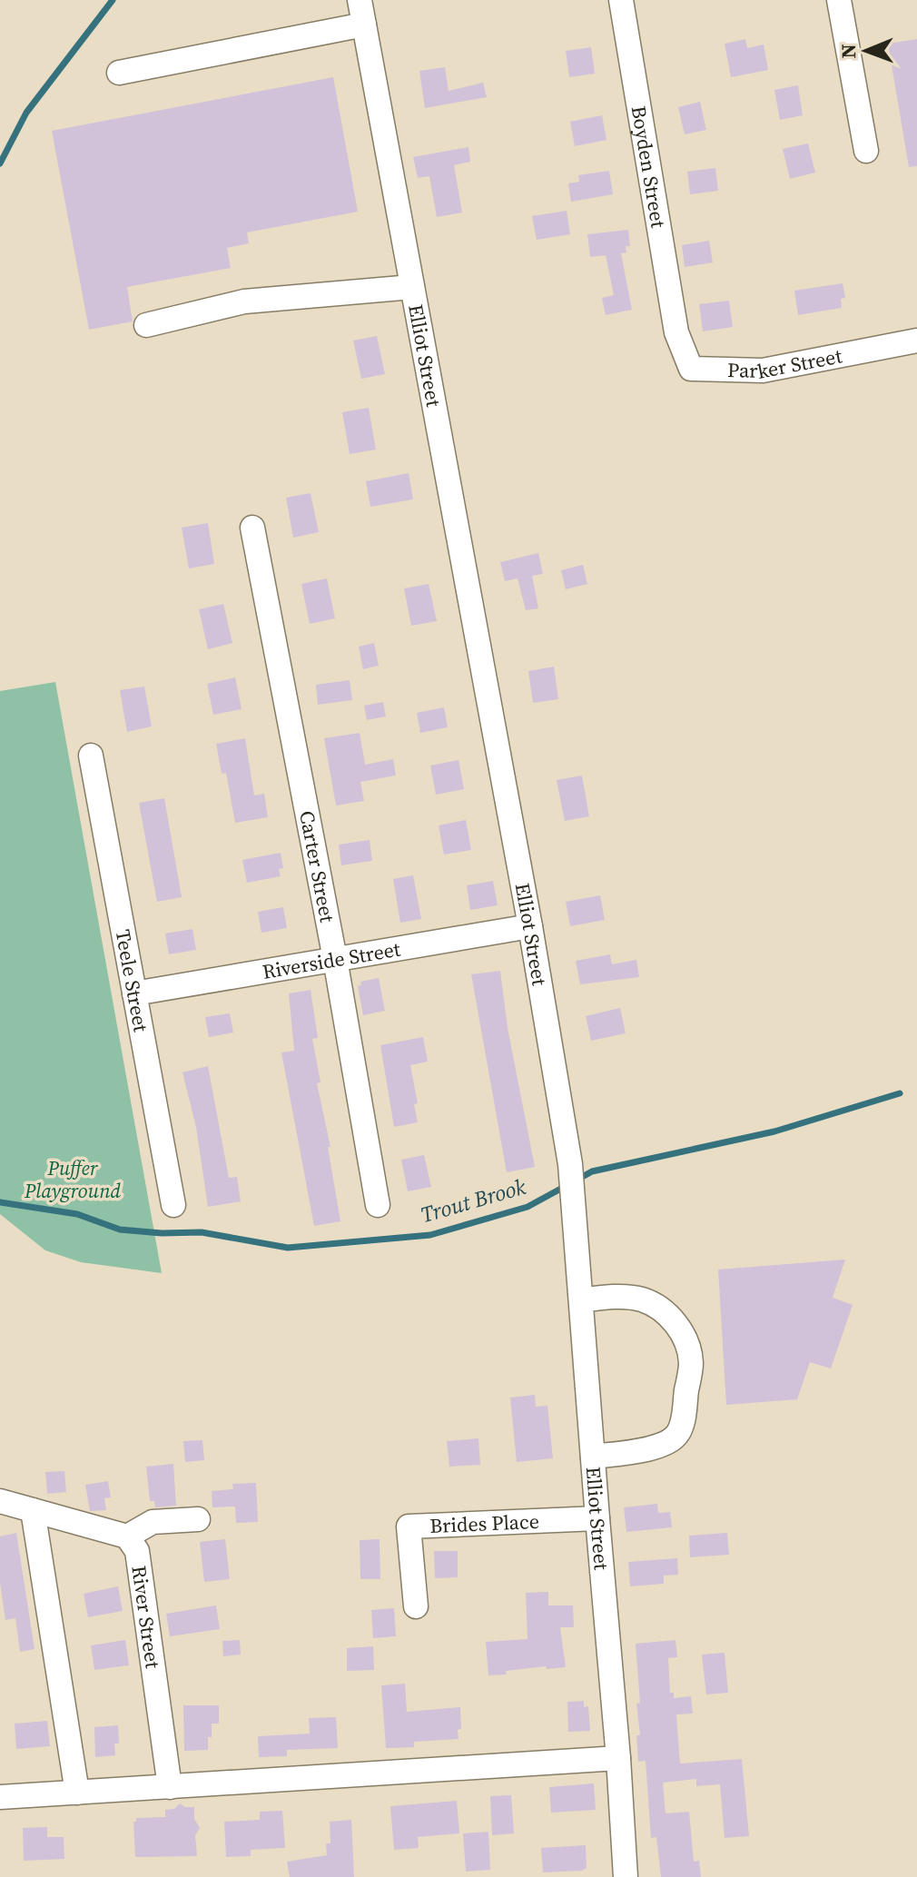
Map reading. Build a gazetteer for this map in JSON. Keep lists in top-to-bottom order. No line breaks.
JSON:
{"streets":{"street":["Boyden Street","Elliot Street","Parker Street","Carter Street","Riverside Street","Teele Street","Brides Place","River Street"]},"crossings":[["Boyden Street","Parker Street"],["Elliot Street","Riverside Street"],["Elliot Street","Brides Place"],["Carter Street","Riverside Street"],["Riverside Street","Teele Street"]],"water":["Trout Brook"],"parks":["Puffer Playground"],"north":"left"}
